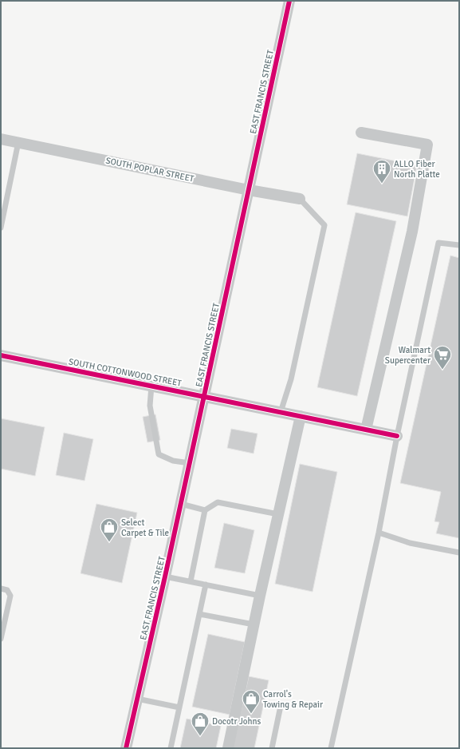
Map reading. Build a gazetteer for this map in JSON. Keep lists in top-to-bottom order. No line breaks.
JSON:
{"streets":{"street":["EAST FRANCIS STREET","SOUTH POPLAR STREET","SOUTH COTTONWOOD STREET"]},"crossings":[["EAST FRANCIS STREET","SOUTH POPLAR STREET"],["EAST FRANCIS STREET","SOUTH COTTONWOOD STREET"]],"places":{"building":["ALLO Fiber North Platte"],"supermarket":["Walmart Supercenter"],"shop":["Select Carpet & Tile","Carrol's Towing & Repair","Docotr Johns"]}}
